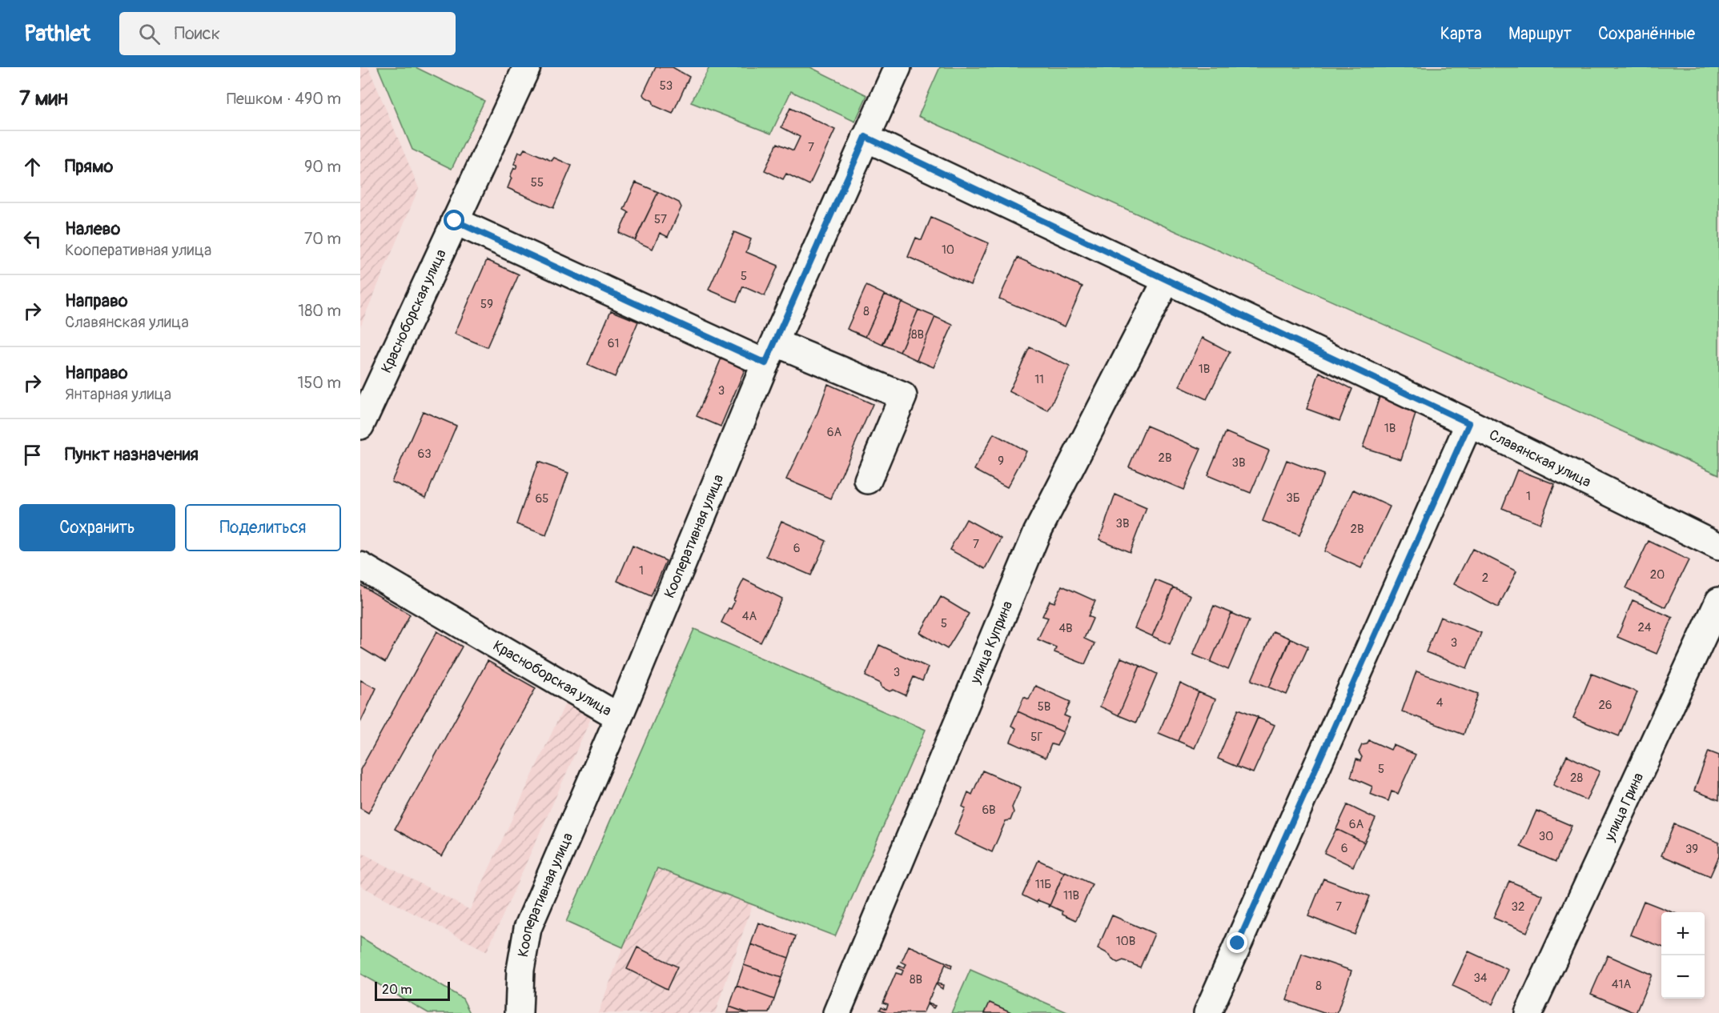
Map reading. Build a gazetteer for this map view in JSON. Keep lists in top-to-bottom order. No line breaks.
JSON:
{"streets":{"street":["Красноборская улица","Славянская улица","Кооперативная улица","улица Куприна","улица Грина"]},"crossings":[["Красноборская улица","Кооперативная улица"],["Славянская улица","Кооперативная улица"],["Славянская улица","улица Куприна"]],"house_numbers":["53","7","55","57","10","5","59","8","8В","61","1В","11","3","1В","6А","63","2В","9","3В","1","3Б","65","3В","2В","7","6","1","20","2","4А","5","24","4В","3","3","4","26","5В","5Г","5","28","6В","6А","30","6","39","11Б","11В","7","32","10В","34","8В","41А","8"],"scale_bar":"20 m","page":{"header":"Pathlet","search":"Поиск","nav":["Карта","Маршрут","Сохранённые"],"heading":["7 мин","Пешком · 490 m"],"list":[["Прямо","90 m"],["Налево","Кооперативная улица","70 m"],["Направо","Славянская улица","180 m"],["Направо","Янтарная улица","150 m"],"Пункт назначения"],"buttons":["Сохранить","Поделиться"],"map_buttons":["+","−"],"scale":"20 m"}}
